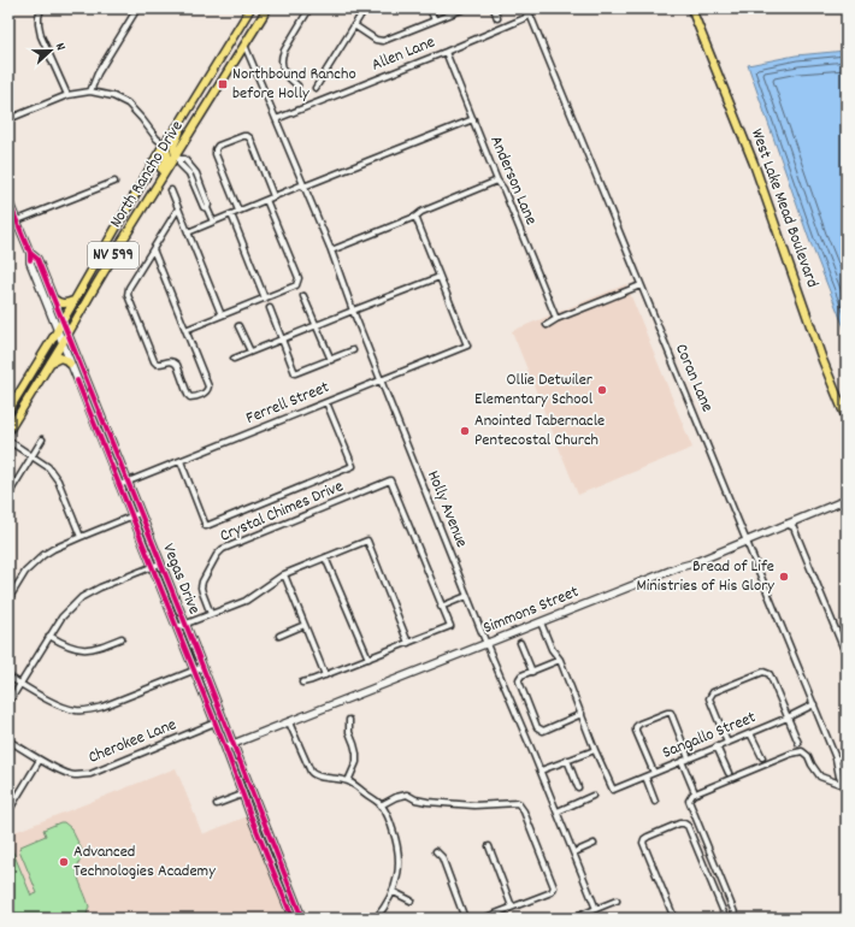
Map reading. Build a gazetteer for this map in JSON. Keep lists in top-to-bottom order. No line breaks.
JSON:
{"streets":{"main road":["North Rancho Drive","West Lake Mead Boulevard","NV 599","Vegas Drive","Simmons Street"],"street":["Allen Lane","Anderson Lane","Coran Lane","Ferrell Street","Holly Avenue","Crystal Chimes Drive","Sangallo Street","Cherokee Lane"]},"crossings":[["Allen Lane","Anderson Lane"],["Allen Lane","Coran Lane"],["Allen Lane","Holly Avenue"],["North Rancho Drive","Holly Avenue"],["North Rancho Drive","Vegas Drive"],["Coran Lane","Simmons Street"],["Coran Lane","Sangallo Street"],["Ferrell Street","Holly Avenue"],["Ferrell Street","Vegas Drive"],["Holly Avenue","Simmons Street"],["Vegas Drive","Simmons Street"],["Vegas Drive","Cherokee Lane"]],"places":{"transit":["Northbound Rancho before Holly"],"other":["Ollie Detwiler Elementary School","Anointed Tabernacle Pentecostal Church","Bread of Life Ministries of His Glory","Advanced Technologies Academy"]},"north":"right"}
